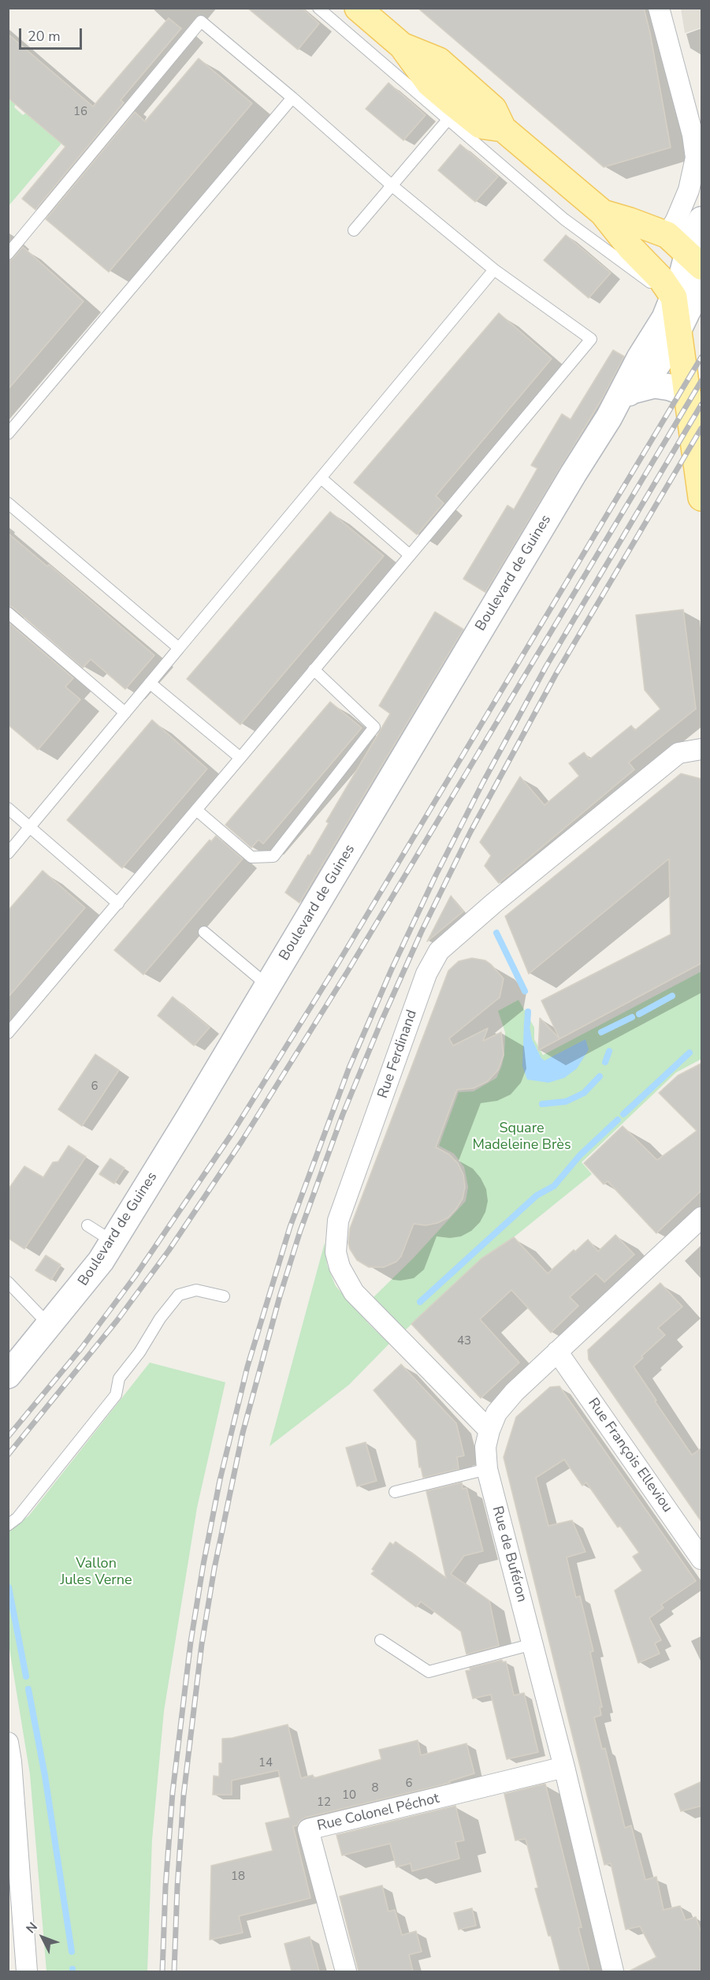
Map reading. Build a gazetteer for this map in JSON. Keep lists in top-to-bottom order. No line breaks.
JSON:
{"streets":{"street":["Boulevard de Guines","Rue Ferdinand","Rue François Elleviou","Rue de Buféron","Rue Colonel Péchot"]},"crossings":[["Rue Ferdinand","Rue de Buféron"],["Rue François Elleviou","Rue de Buféron"],["Rue de Buféron","Rue Colonel Péchot"]],"parks":["Square Madeleine Brès","Vallon Jules Verne"],"house_numbers":["16","6","43","14","6","8","10","12","18"],"scale_bar":"20 m","north":"top left"}
